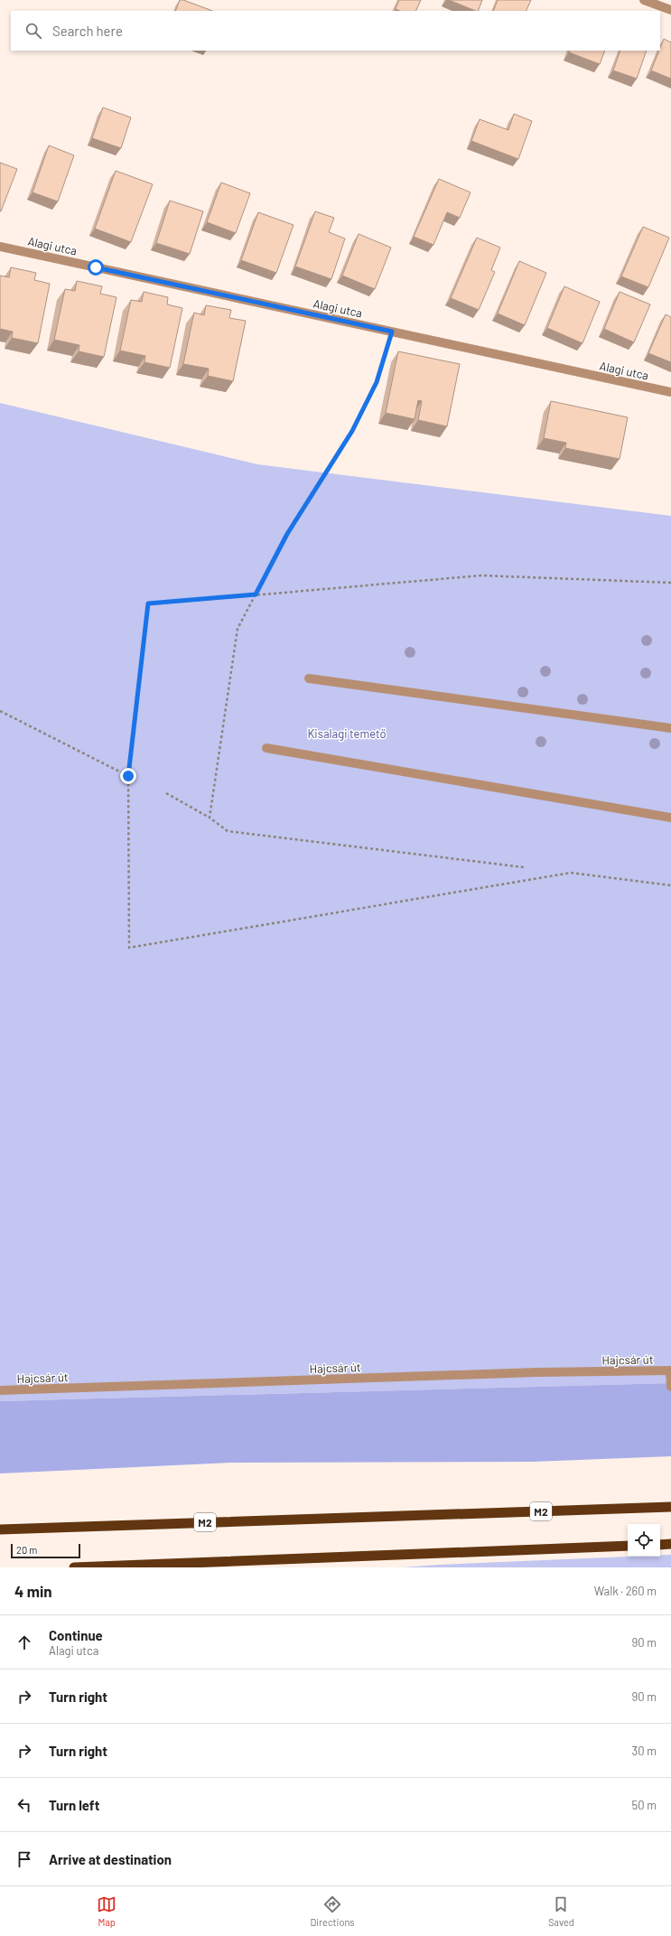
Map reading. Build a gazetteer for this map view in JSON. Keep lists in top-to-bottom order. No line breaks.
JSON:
{"streets":{"highway":["M2"],"street":["Alagi utca","Hajcsár út"]},"parks":["Kisalagi temető"],"scale_bar":"20 m","page":{"search":"Search here","scale":"20 m","heading":["4 min","Walk · 260 m"],"list":[["Continue","Alagi utca","90 m"],["Turn right","90 m"],["Turn right","30 m"],["Turn left","50 m"],"Arrive at destination"],"nav":["Map","Directions","Saved"]}}
